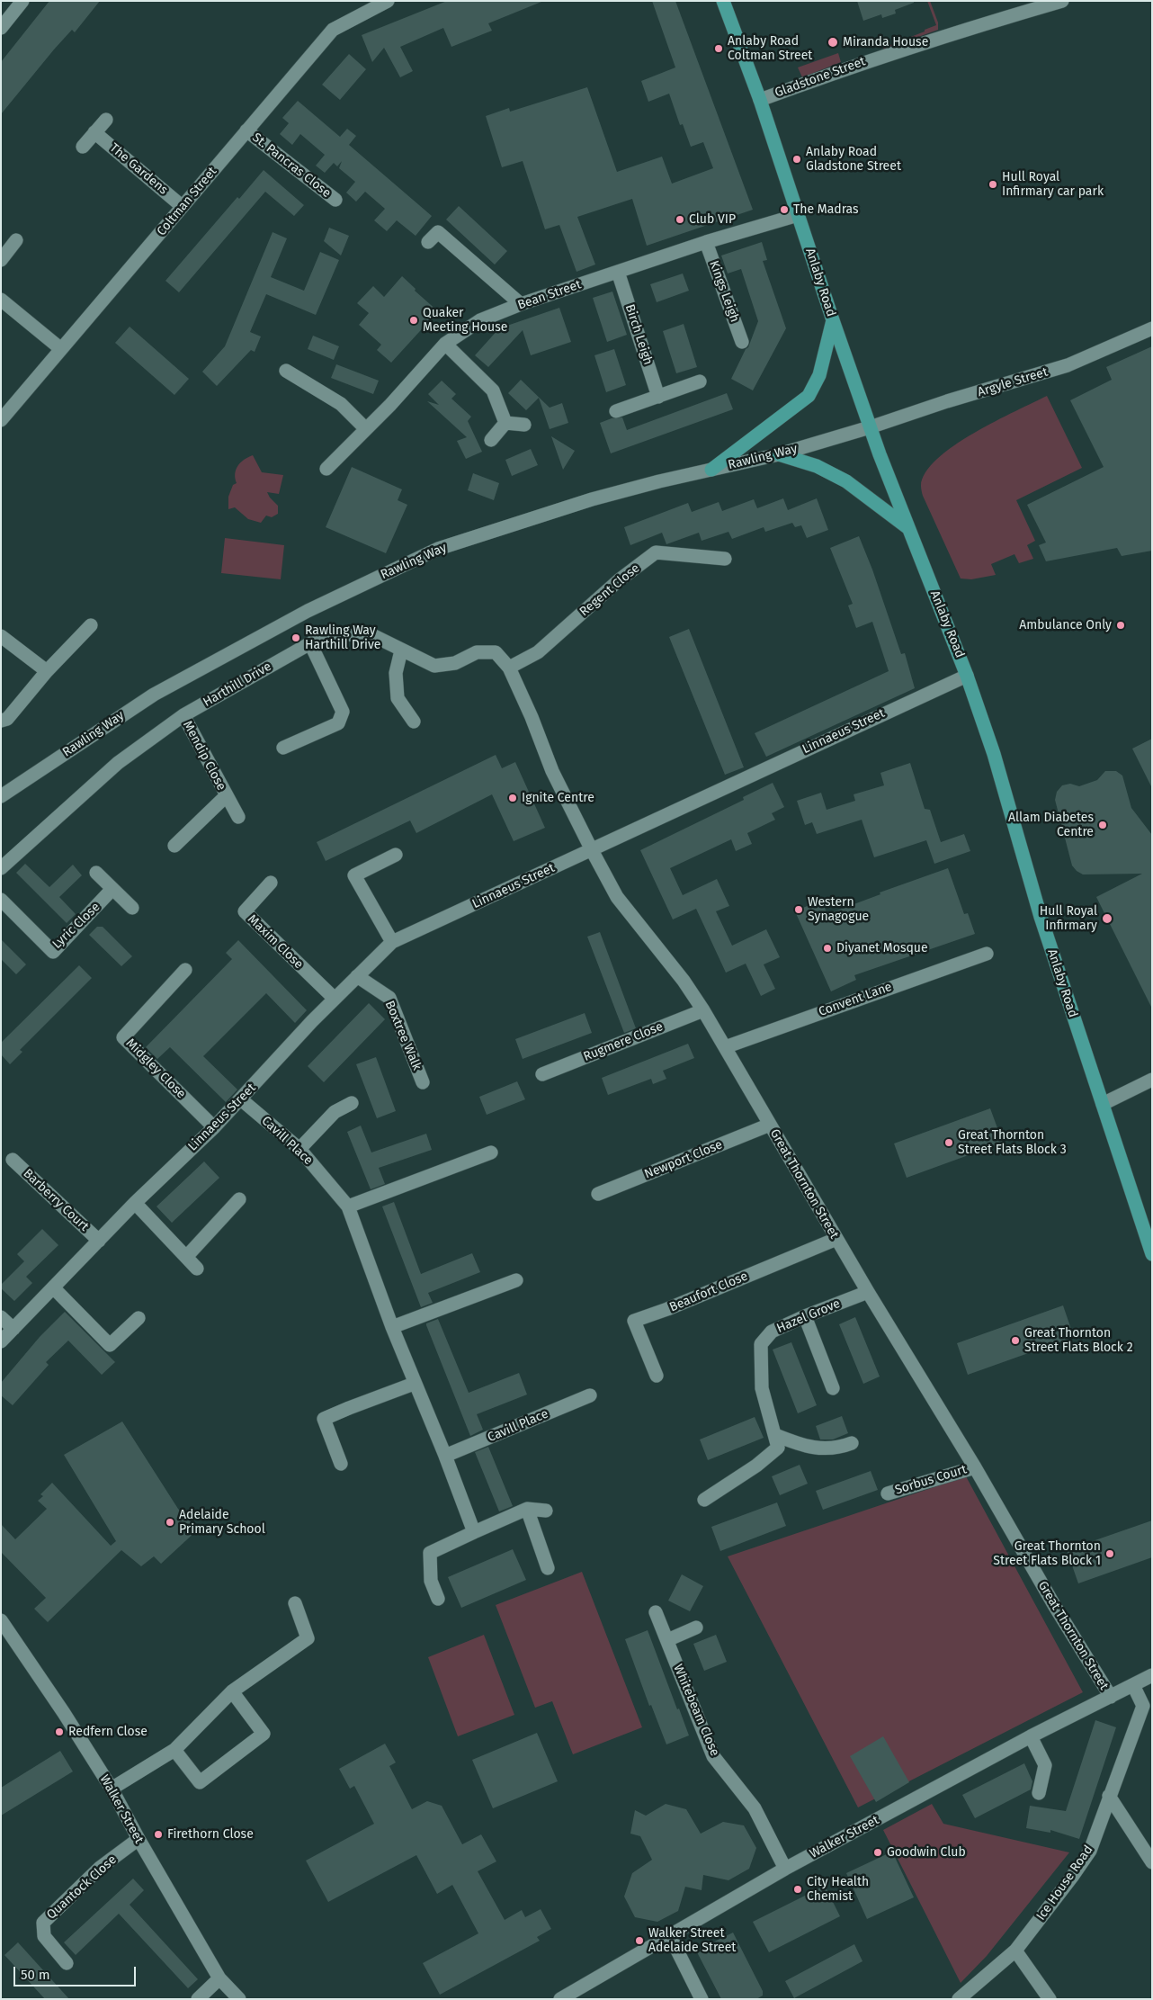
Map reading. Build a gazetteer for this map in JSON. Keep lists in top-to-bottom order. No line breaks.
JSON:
{"streets":{"main road":["Anlaby Road"],"street":["Gladstone Street","St. Pancras Close","The Gardens","Coltman Street","Kings Leigh","Bean Street","Birch Leigh","Argyle Street","Rawling Way","Regent Close","Harthill Drive","Linnaeus Street","Mendip Close","Lyric Close","Maxim Close","Convent Lane","Boxtree Walk","Rugmere Close","Midgley Close","Cavill Place","Newport Close","Great Thornton Street","Barberry Court","Beaufort Close","Hazel Grove","Sorbus Court","Whitebeam Close","Walker Street","Ice House Road","Quantock Close"]},"crossings":[["Gladstone Street","Anlaby Road"],["St. Pancras Close","Coltman Street"],["The Gardens","Coltman Street"],["Anlaby Road","Bean Street"],["Anlaby Road","Argyle Street"],["Anlaby Road","Rawling Way"],["Anlaby Road","Linnaeus Street"],["Kings Leigh","Bean Street"],["Bean Street","Birch Leigh"],["Argyle Street","Rawling Way"],["Regent Close","Harthill Drive"],["Regent Close","Great Thornton Street"],["Harthill Drive","Mendip Close"],["Harthill Drive","Great Thornton Street"],["Linnaeus Street","Maxim Close"],["Linnaeus Street","Boxtree Walk"],["Linnaeus Street","Midgley Close"],["Linnaeus Street","Cavill Place"],["Linnaeus Street","Great Thornton Street"],["Linnaeus Street","Barberry Court"],["Convent Lane","Great Thornton Street"],["Rugmere Close","Great Thornton Street"],["Newport Close","Great Thornton Street"],["Great Thornton Street","Beaufort Close"],["Great Thornton Street","Hazel Grove"],["Great Thornton Street","Sorbus Court"],["Great Thornton Street","Walker Street"],["Whitebeam Close","Walker Street"],["Walker Street","Ice House Road"],["Walker Street","Quantock Close"]],"places":["Miranda House","Anlaby Road Coltman Street","Anlaby Road Gladstone Street","Hull Royal Infirmary car park","The Madras","Club VIP","Quaker Meeting House","Ambulance Only","Rawling Way Harthill Drive","Ignite Centre","Allam Diabetes Centre","Western Synagogue","Hull Royal Infirmary","Diyanet Mosque","Great Thornton Street Flats Block 3","Great Thornton Street Flats Block 2","Adelaide Primary School","Great Thornton Street Flats Block 1","Redfern Close","Firethorn Close","Goodwin Club","City Health Chemist","Walker Street Adelaide Street"],"scale_bar":"50 m"}
